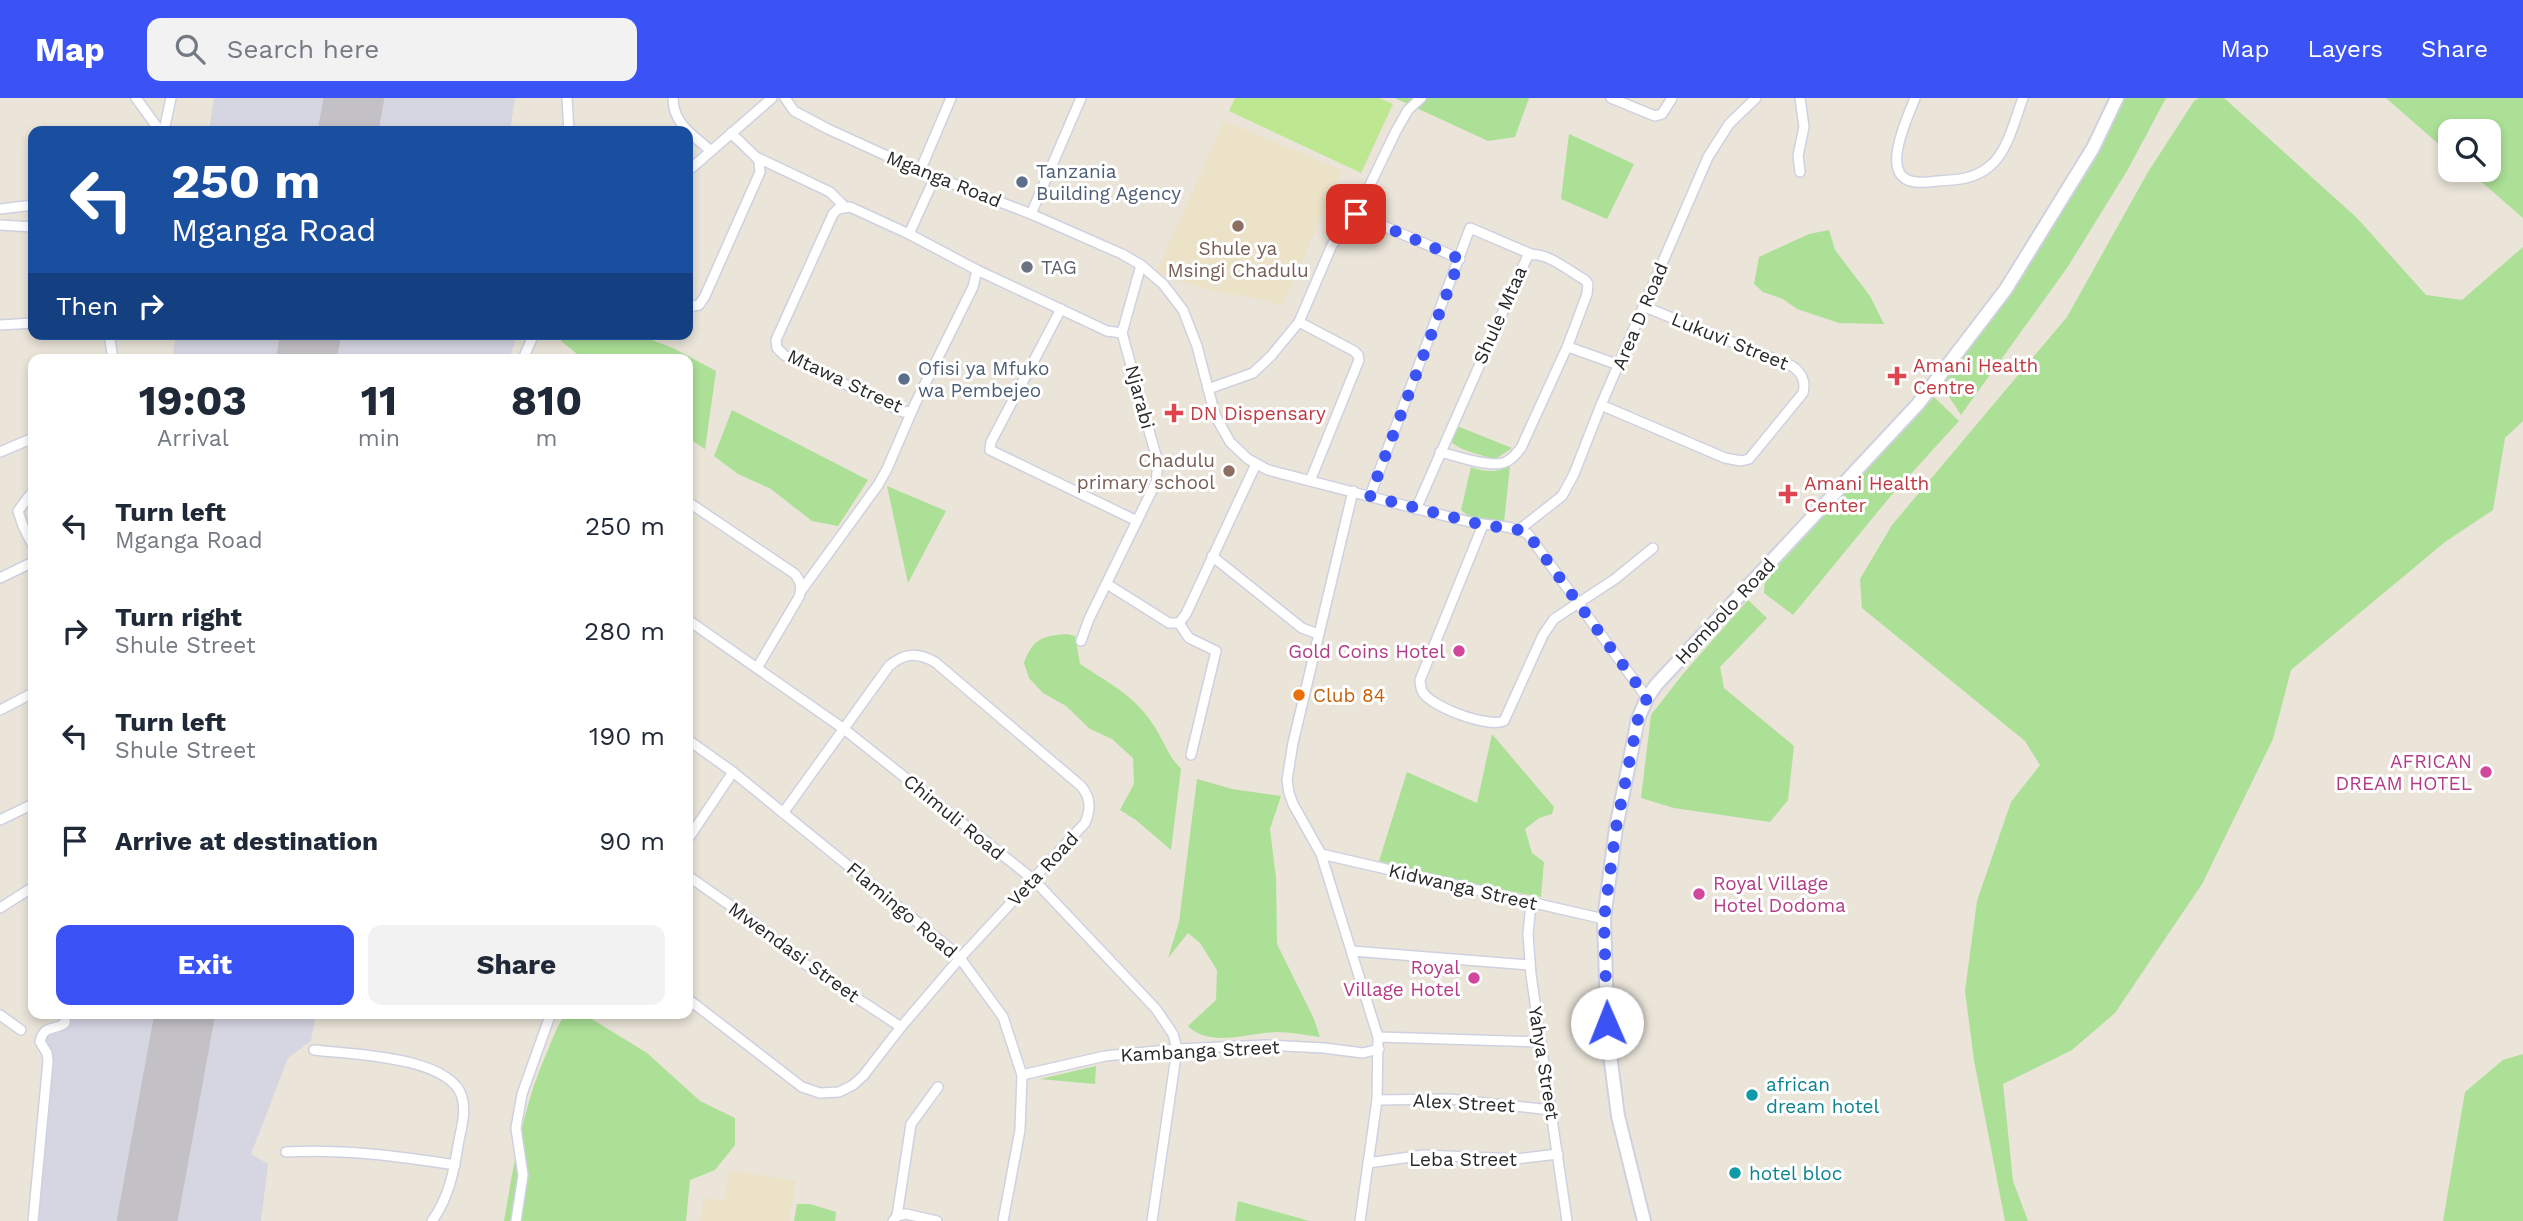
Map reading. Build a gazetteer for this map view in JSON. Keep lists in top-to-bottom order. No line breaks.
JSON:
{"streets":{"street":["Mganga Road","Shule Mtaa","Area D Road","Lukuvi Street","Mtawa Street","Njarabi","Hombolo Road","Chimuli Road","Veta Road","Kidwanga Street","Flamingo Road","Mwendasi Street","Kambanga Street","Yahya Street","Alex Street","Leba Street"]},"crossings":[["Mganga Road","Shule Mtaa"],["Mganga Road","Area D Road"],["Area D Road","Lukuvi Street"],["Hombolo Road","Kidwanga Street"],["Chimuli Road","Veta Road"],["Chimuli Road","Kambanga Street"],["Veta Road","Flamingo Road"],["Veta Road","Mwendasi Street"],["Kidwanga Street","Yahya Street"],["Flamingo Road","Kambanga Street"],["Yahya Street","Alex Street"],["Yahya Street","Leba Street"]],"places":{"other":["Tanzania Building Agency","Shule ya Msingi Chadulu","TAG","Ofisi ya Mfuko wa Pembejeo","Chadulu primary school","Gold Coins Hotel","Club 84","AFRICAN DREAM HOTEL","Royal Village Hotel Dodoma","Royal Village Hotel","african dream hotel","hotel bloc"],"health":["Amani Health Centre","DN Dispensary","Amani Health Center"]},"page":{"header":"Map","search":"Search here","nav":["Map","Layers","Share"],"turn":["250 m","Mganga Road"],"then":"Then","eta":["19:03","Arrival","11","min","810","m"],"list":[{"name":"Turn left","note":"Mganga Road","value":"250 m"},{"name":"Turn right","note":"Shule Street","value":"280 m"},{"name":"Turn left","note":"Shule Street","value":"190 m"},{"name":"Arrive at destination","value":"90 m"}],"buttons":["Exit","Share"]}}
